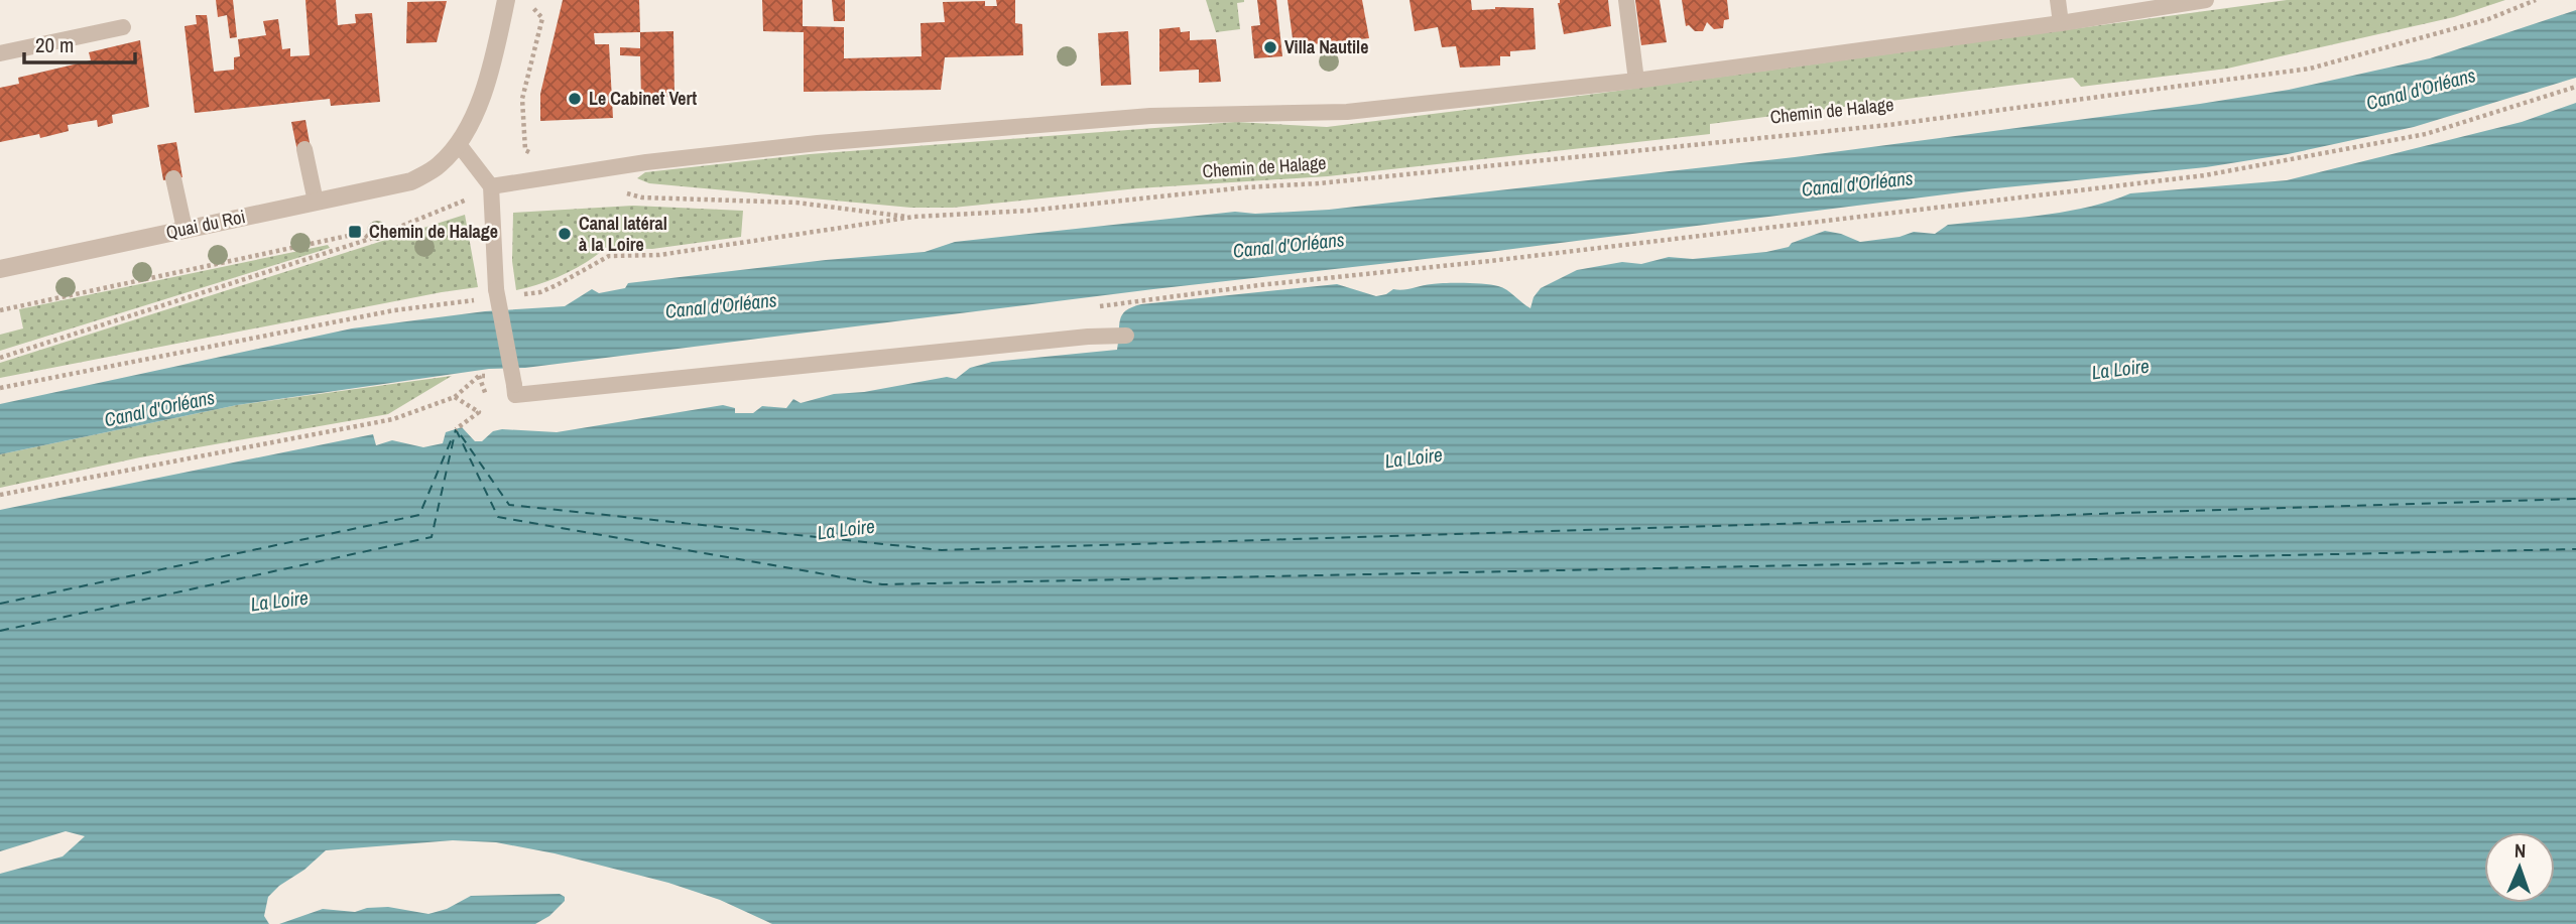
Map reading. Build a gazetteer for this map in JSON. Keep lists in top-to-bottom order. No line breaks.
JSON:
{"streets":{"street":["Quai du Roi"],"path":["Chemin de Halage"]},"water":["Canal d'Orléans","La Loire"],"places":{"other":["Villa Nautile","Le Cabinet Vert","Canal latéral à la Loire"],"transit":["Chemin de Halage"]},"scale_bar":"20 m","north":"top"}
